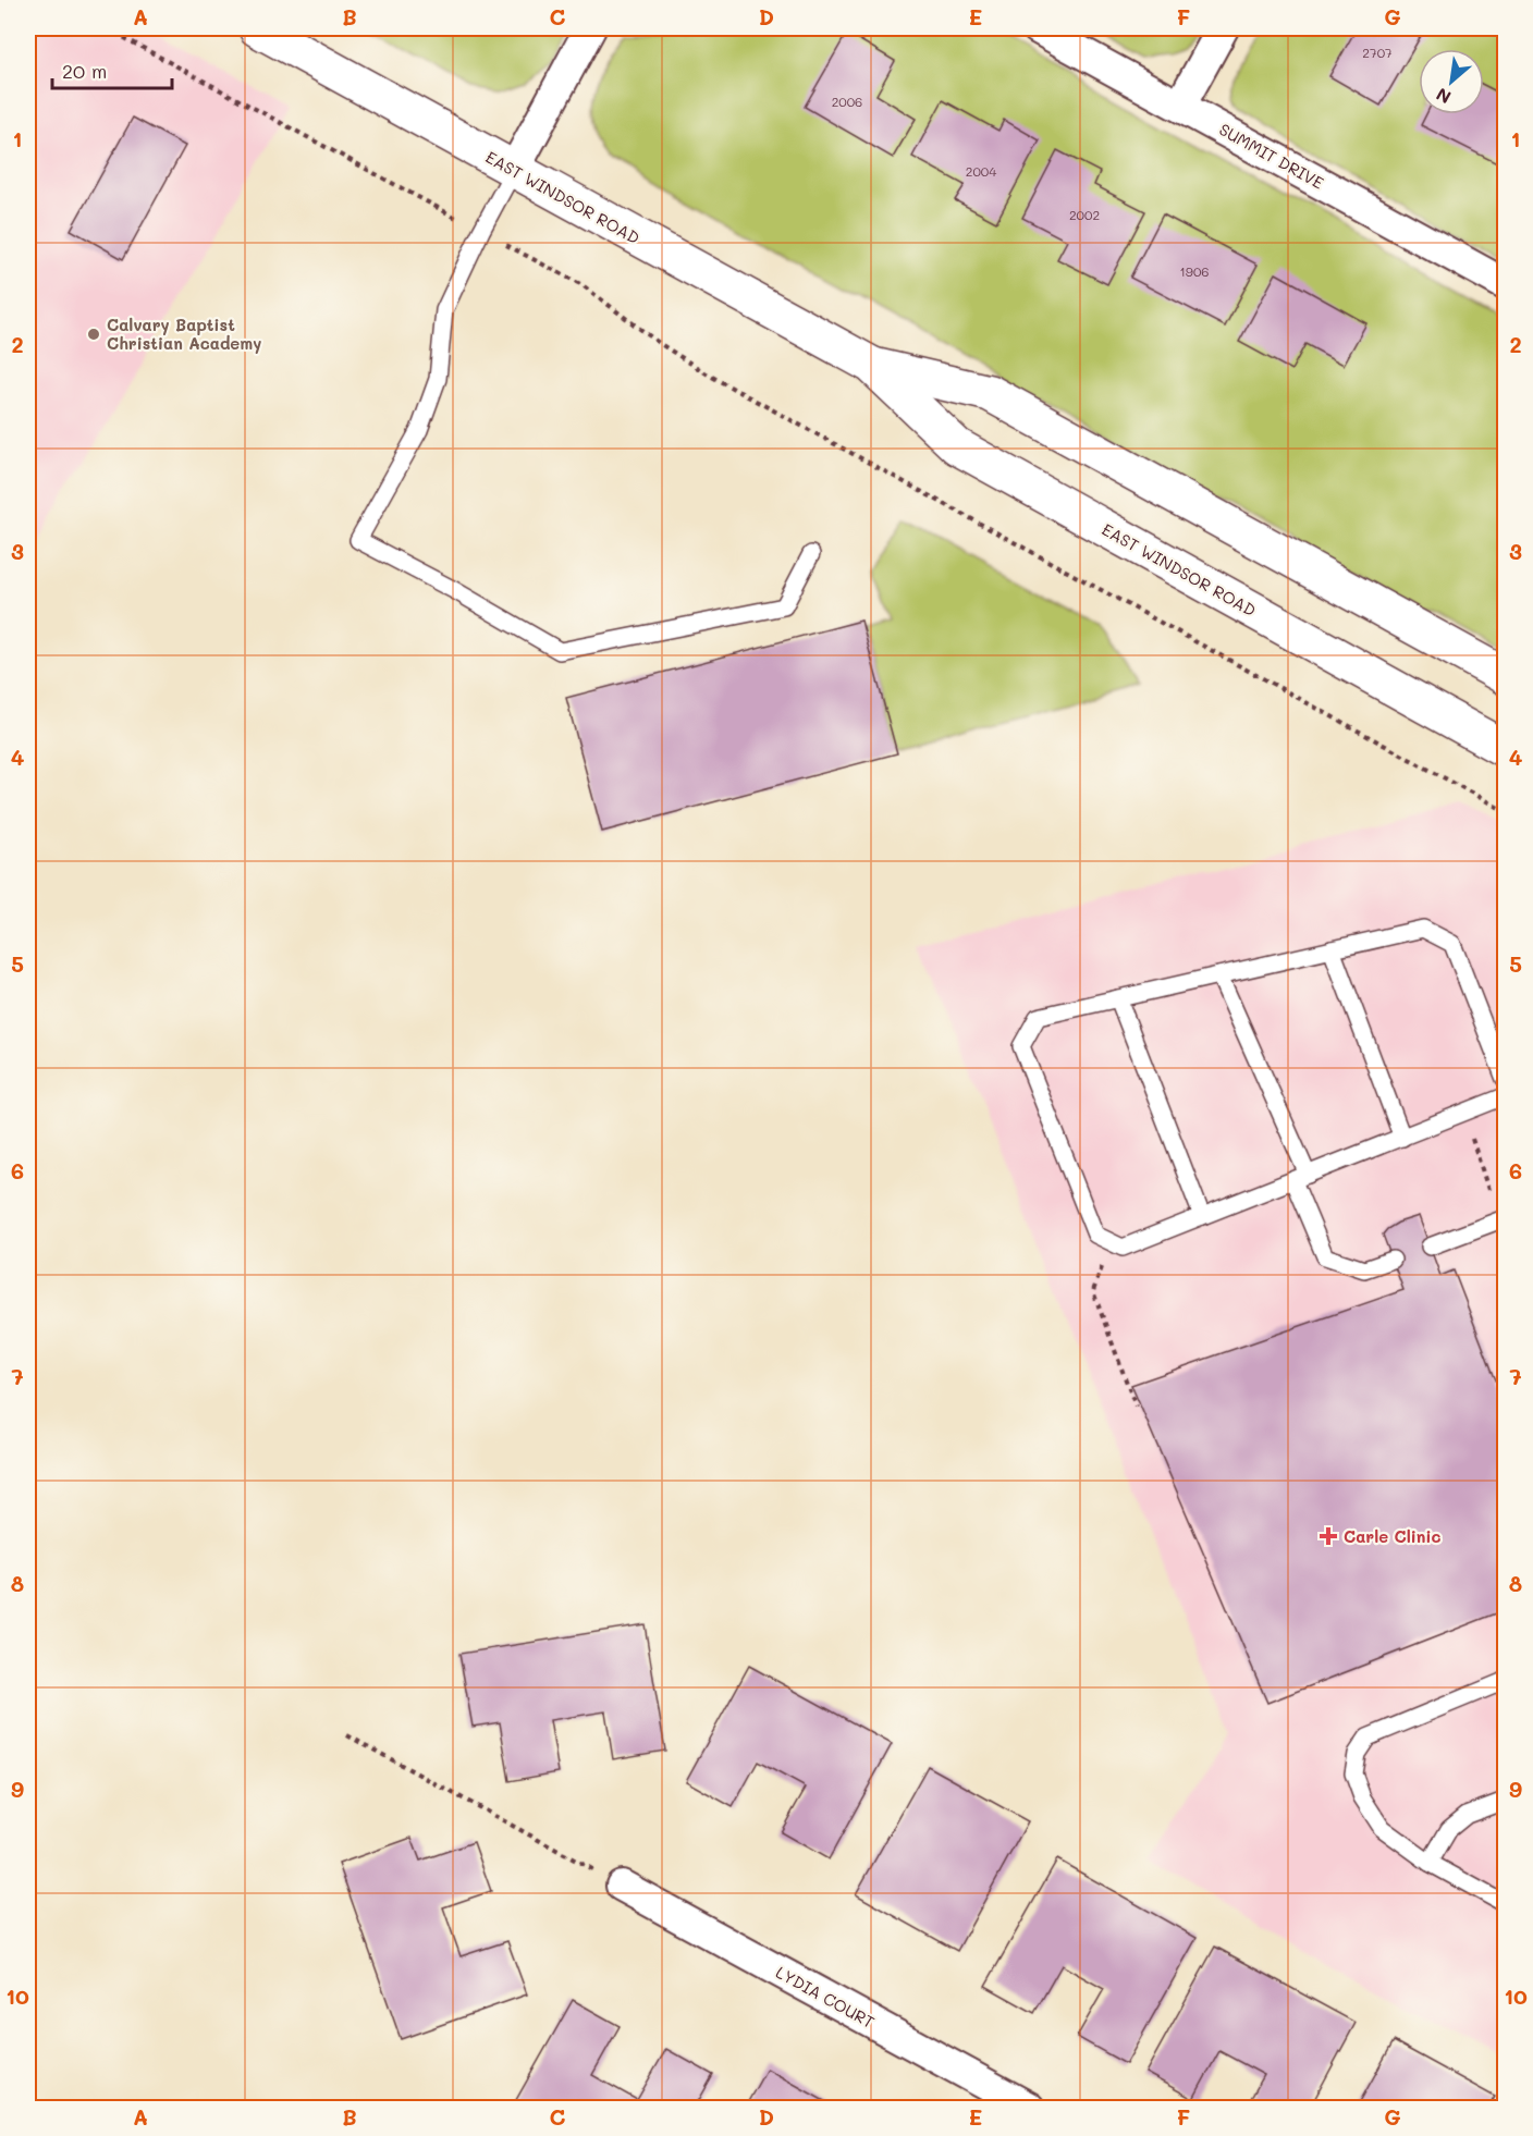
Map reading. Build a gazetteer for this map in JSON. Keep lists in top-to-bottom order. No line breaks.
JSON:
{"streets":{"main road":["EAST WINDSOR ROAD"],"street":["SUMMIT DRIVE","LYDIA COURT"]},"places":{"other":["Calvary Baptist Christian Academy"],"health":["Carle Clinic"]},"house_numbers":["2707","2006","2004","2002","1906"],"scale_bar":"20 m","north":"bottom left","grid":{"columns":["A","B","C","D","E","F","G"],"rows":["1","2","3","4","5","6","7","8","9","10"]}}
